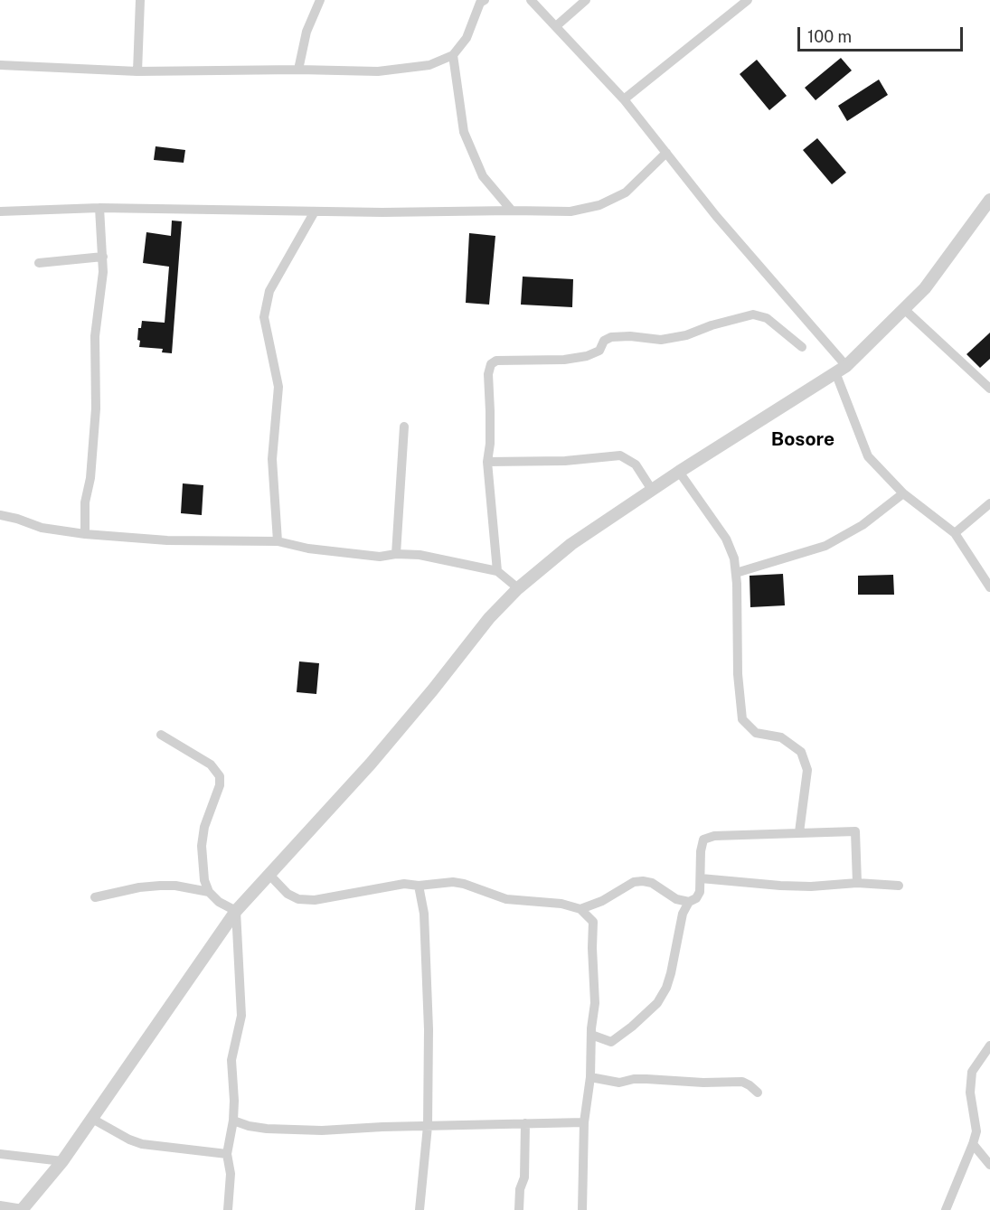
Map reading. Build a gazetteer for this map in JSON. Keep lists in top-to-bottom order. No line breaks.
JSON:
{"districts":["Bosore"],"scale_bar":"100 m"}
